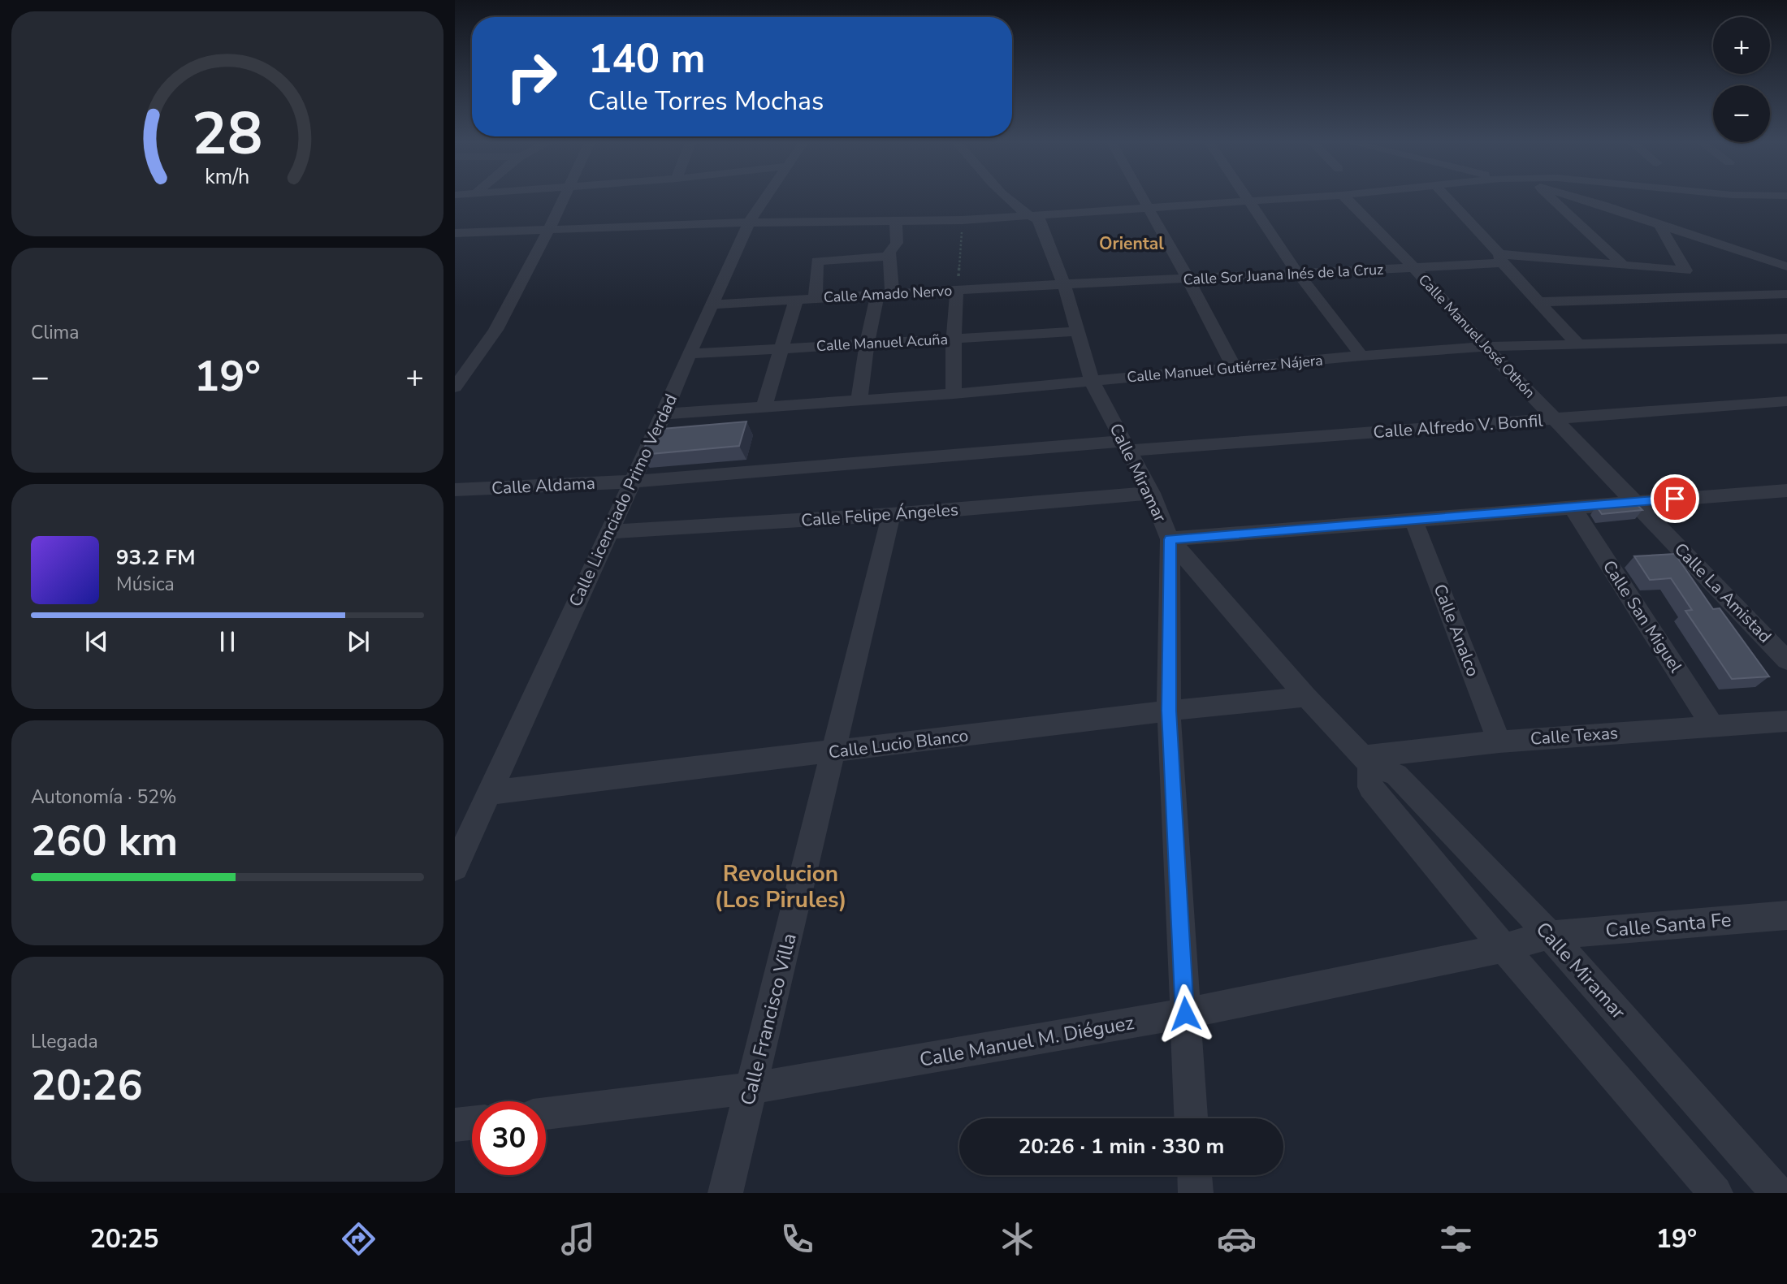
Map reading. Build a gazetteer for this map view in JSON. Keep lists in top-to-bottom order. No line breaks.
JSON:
{"streets":{"street":["Calle Sor Juana Inés de la Cruz","Calle Amado Nervo","Calle Manuel José Othón","Calle Manuel Acuña","Calle Manuel Gutiérrez Nájera","Calle Alfredo V. Bonfil","Calle Miramar","Calle Aldama","Calle Licenciado Primo Verdad","Calle Felipe Ángeles","Calle La Amistad","Calle San Miguel","Calle Analco","Calle Texas","Calle Lucio Blanco","Calle Santa Fe","Calle Francisco Villa","Calle Manuel M. Diéguez"]},"crossings":[["Calle Sor Juana Inés de la Cruz","Calle Amado Nervo"],["Calle Sor Juana Inés de la Cruz","Calle Manuel José Othón"],["Calle Sor Juana Inés de la Cruz","Calle Miramar"],["Calle Amado Nervo","Calle Miramar"],["Calle Amado Nervo","Calle Licenciado Primo Verdad"],["Calle Manuel José Othón","Calle Manuel Gutiérrez Nájera"],["Calle Manuel José Othón","Calle Alfredo V. Bonfil"],["Calle Manuel José Othón","Calle La Amistad"],["Calle Manuel Acuña","Calle Miramar"],["Calle Manuel Acuña","Calle Licenciado Primo Verdad"],["Calle Manuel Gutiérrez Nájera","Calle Miramar"],["Calle Manuel Gutiérrez Nájera","Calle Licenciado Primo Verdad"],["Calle Alfredo V. Bonfil","Calle Miramar"],["Calle Miramar","Calle Felipe Ángeles"],["Calle Miramar","Calle Texas"],["Calle Miramar","Calle Lucio Blanco"],["Calle Miramar","Calle Santa Fe"],["Calle Miramar","Calle Manuel M. Diéguez"],["Calle Aldama","Calle Licenciado Primo Verdad"],["Calle Licenciado Primo Verdad","Calle Felipe Ángeles"],["Calle Licenciado Primo Verdad","Calle Lucio Blanco"],["Calle Felipe Ángeles","Calle Francisco Villa"],["Calle San Miguel","Calle Texas"],["Calle Analco","Calle Texas"],["Calle Lucio Blanco","Calle Francisco Villa"],["Calle Santa Fe","Calle Manuel M. Diéguez"],["Calle Francisco Villa","Calle Manuel M. Diéguez"]],"districts":["Oriental","Revolucion (Los Pirules)"],"page":{"map_buttons":["+","−"],"turn":["140 m","Calle Torres Mochas"],"tile":["Clima",["Autonomía · 52%","260 km"],["Llegada","20:26"]],"heat":["−","19°","+"],"song":["93.2 FM","Música"],"limit":"30","trip":"20:26 · 1 min · 330 m","tabs":["20:25","19°"],"gauge":["28","km/h"]}}
